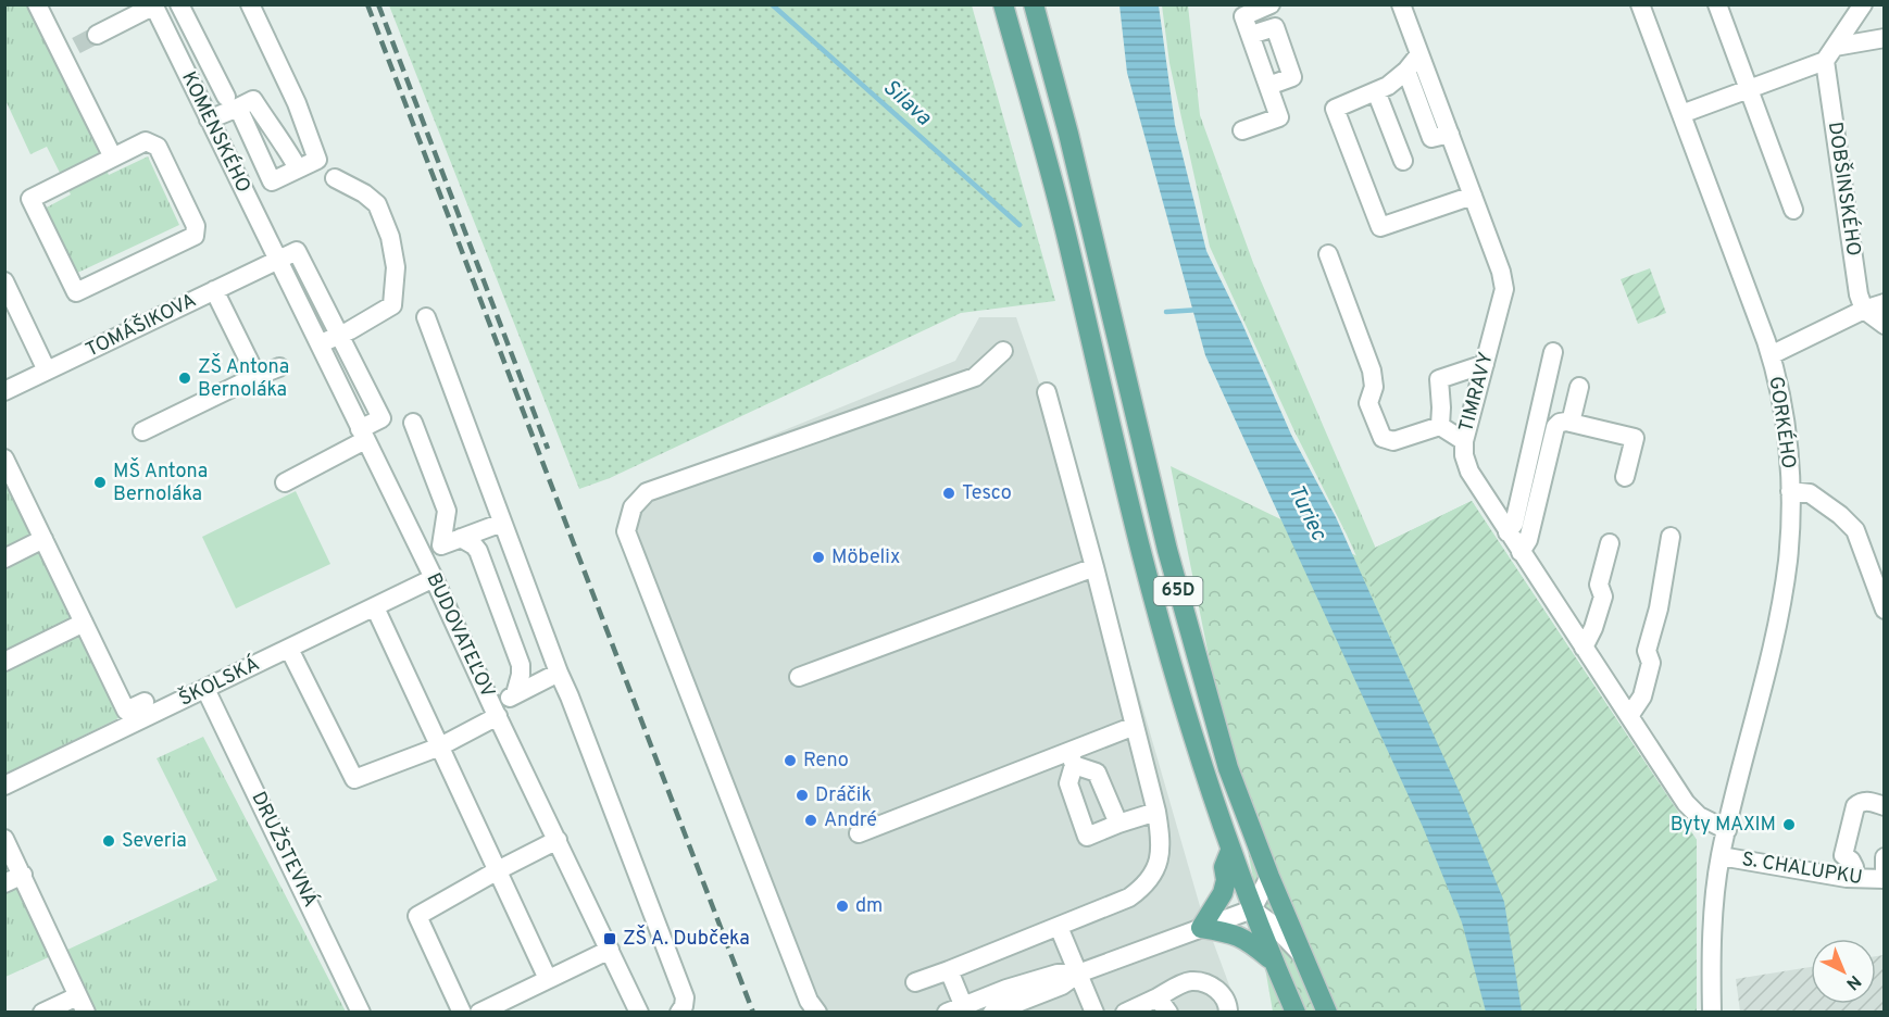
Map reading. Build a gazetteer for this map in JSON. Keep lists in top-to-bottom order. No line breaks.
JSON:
{"streets":{"main road":["65D"],"street":["KOMENSKÉHO","DOBŠINSKÉHO","TOMÁŠIKOVA","TIMRAVY","GORKÉHO","BUDOVATEĽOV","ŠKOLSKÁ","DRUŽSTEVNÁ","S. CHALUPKU"]},"crossings":[["KOMENSKÉHO","TOMÁŠIKOVA"],["KOMENSKÉHO","BUDOVATEĽOV"],["TOMÁŠIKOVA","BUDOVATEĽOV"],["TIMRAVY","GORKÉHO"],["GORKÉHO","S. CHALUPKU"],["BUDOVATEĽOV","ŠKOLSKÁ"],["ŠKOLSKÁ","DRUŽSTEVNÁ"]],"water":["Silava","Turiec"],"places":{"other":["ZŠ Antona Bernoláka","MŠ Antona Bernoláka","Tesco","Möbelix","Reno","Dráčik","André","Byty MAXIM","Severia","dm"],"transit":["ZŠ A. Dubčeka"]},"north":"bottom right"}
